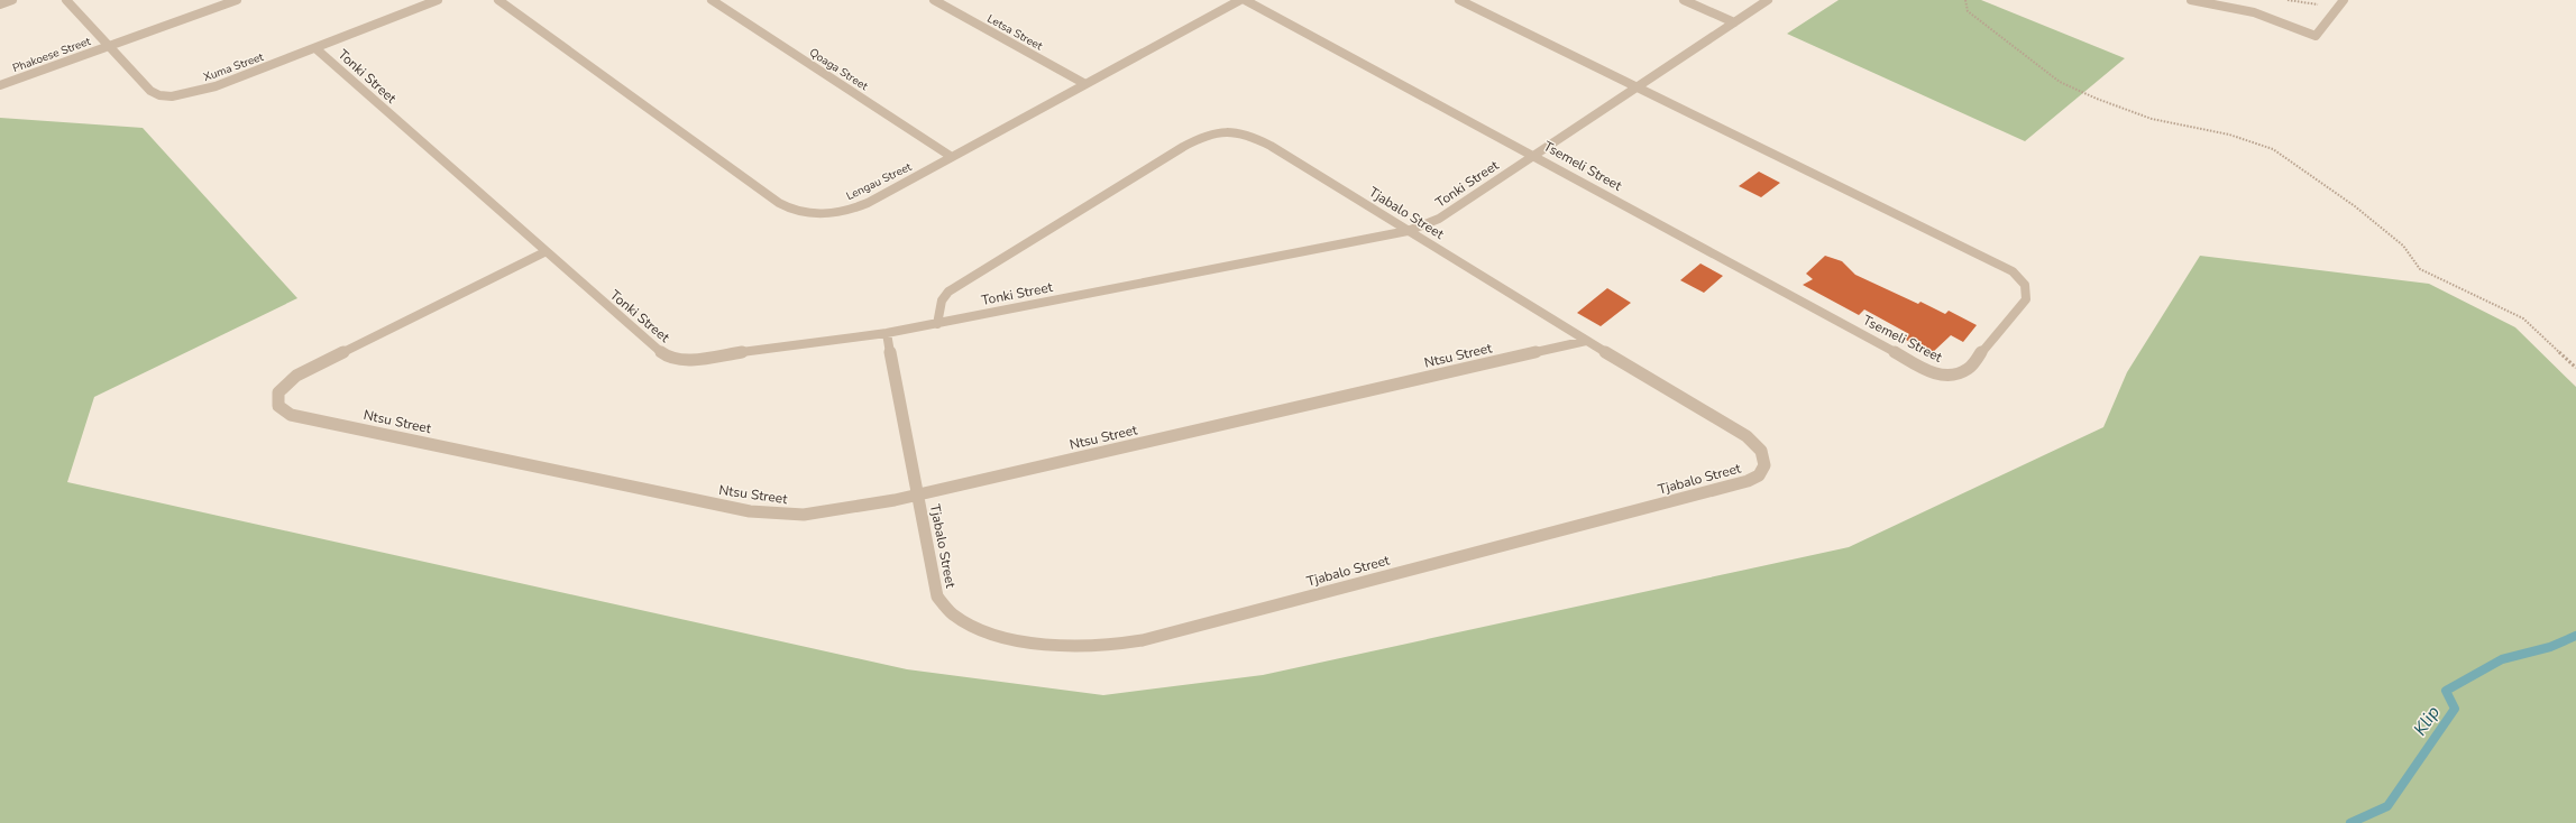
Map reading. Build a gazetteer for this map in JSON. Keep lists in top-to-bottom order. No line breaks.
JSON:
{"streets":{"street":["Letsa Street","Phakoese Street","Xuma Street","Qoaga Street","Tonki Street","Tsemeli Street","Lengau Street","Tjabalo Street","Ntsu Street"]},"crossings":[["Letsa Street","Lengau Street"],["Phakoese Street","Xuma Street"],["Xuma Street","Tonki Street"],["Qoaga Street","Lengau Street"],["Tonki Street","Tsemeli Street"],["Tonki Street","Tjabalo Street"],["Tonki Street","Ntsu Street"],["Tjabalo Street","Ntsu Street"]],"water":["Klip"]}
